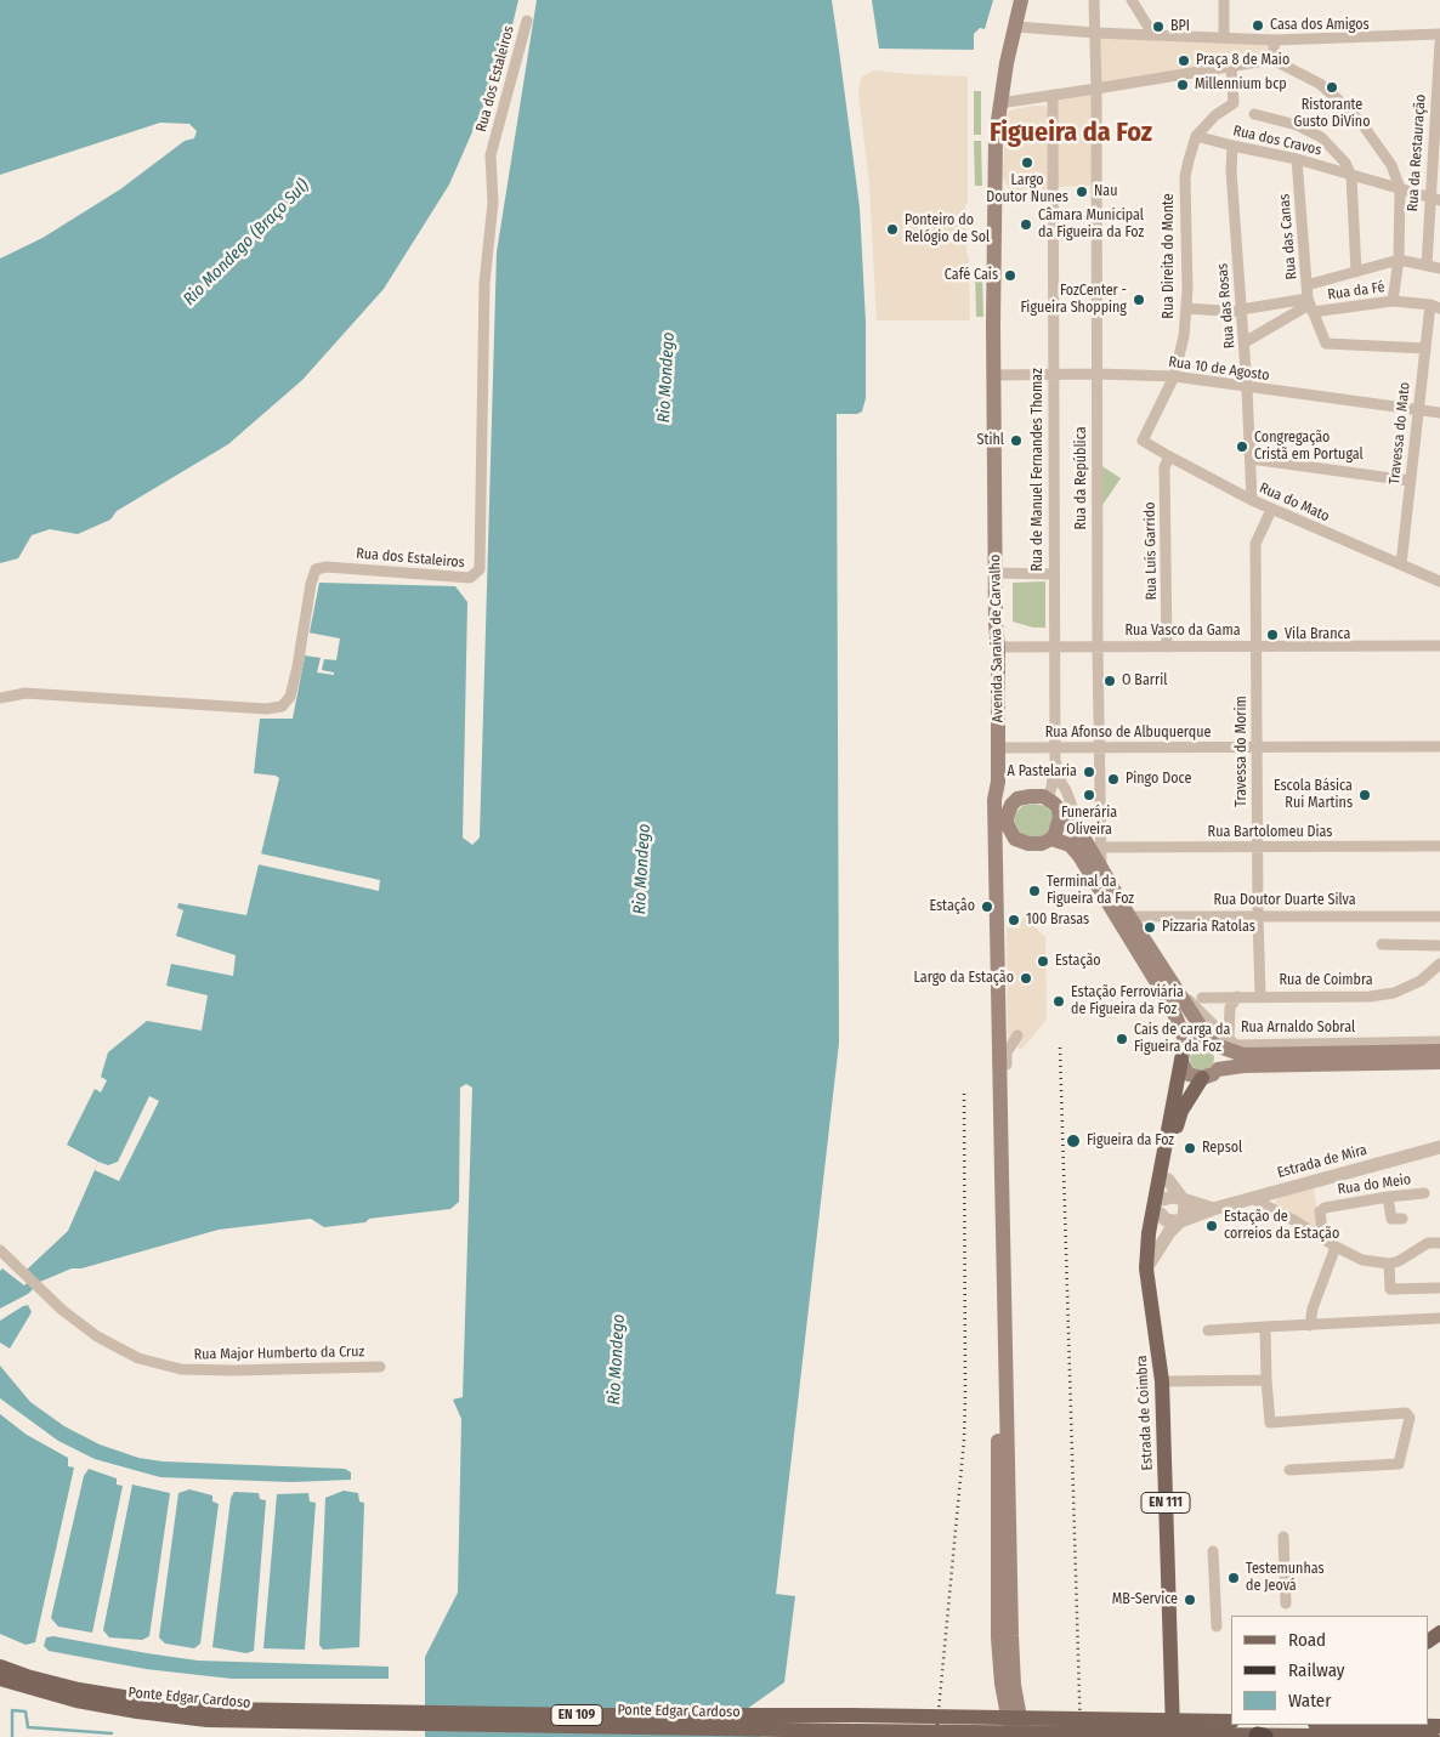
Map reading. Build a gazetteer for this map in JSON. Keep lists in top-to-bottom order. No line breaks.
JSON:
{"streets":{"main road":["Avenida Saraiva de Carvalho","Estrada de Coimbra","EN 111","Ponte Edgar Cardoso","EN 109"],"street":["Rua dos Estaleiros","Rua dos Cravos","Rua da Restauração","Rua das Canas","Rua Direita do Monte","Rua da Fé","Rua das Rosas","Rua 10 de Agosto","Travessa do Mato","Rua de Manuel Fernandes Thomaz","Rua da República","Rua do Mato","Rua Luís Garrido","Rua Vasco da Gama","Rua Afonso de Albuquerque","Travessa do Morim","Rua Bartolomeu Dias","Rua Doutor Duarte Silva","Rua de Coimbra","Rua Arnaldo Sobral","Estrada de Mira","Rua do Meio","Rua Major Humberto da Cruz"]},"crossings":[["Rua dos Cravos","Rua da Restauração"],["Rua dos Cravos","Rua das Canas"],["Rua dos Cravos","Rua Direita do Monte"],["Rua dos Cravos","Rua das Rosas"],["Rua das Canas","Rua da Fé"],["Rua das Canas","Travessa do Mato"],["Rua Direita do Monte","Rua da Fé"],["Rua Direita do Monte","Rua 10 de Agosto"],["Rua Direita do Monte","Rua do Mato"],["Rua da Fé","Rua das Rosas"],["Rua da Fé","Travessa do Mato"],["Rua das Rosas","Rua 10 de Agosto"],["Rua das Rosas","Rua do Mato"],["Rua 10 de Agosto","Travessa do Mato"],["Rua 10 de Agosto","Rua de Manuel Fernandes Thomaz"],["Rua 10 de Agosto","Rua da República"],["Rua 10 de Agosto","Avenida Saraiva de Carvalho"],["Travessa do Mato","Rua do Mato"],["Rua de Manuel Fernandes Thomaz","Rua Vasco da Gama"],["Rua de Manuel Fernandes Thomaz","Rua Afonso de Albuquerque"],["Rua da República","Rua Vasco da Gama"],["Rua da República","Rua Afonso de Albuquerque"],["Rua da República","Rua Bartolomeu Dias"],["Rua do Mato","Rua Luís Garrido"],["Rua do Mato","Travessa do Morim"],["Rua Luís Garrido","Rua Vasco da Gama"],["Rua Vasco da Gama","Avenida Saraiva de Carvalho"],["Rua Vasco da Gama","Travessa do Morim"],["Avenida Saraiva de Carvalho","Rua Afonso de Albuquerque"],["Rua Afonso de Albuquerque","Travessa do Morim"],["Travessa do Morim","Rua Bartolomeu Dias"],["Travessa do Morim","Rua Doutor Duarte Silva"],["Travessa do Morim","Rua de Coimbra"],["Rua Arnaldo Sobral","EN 111"],["Estrada de Mira","EN 111"],["Estrada de Coimbra","EN 111"],["Ponte Edgar Cardoso","EN 109"]],"districts":["Figueira da Foz"],"water":["Rio Mondego (Braço Sul)","Rio Mondego"],"places":["Casa dos Amigos","BPI","Praça 8 de Maio","Millennium bcp","Ristorante Gusto DiVino","Largo Doutor Nunes","Nau","Câmara Municipal da Figueira da Foz","Ponteiro do Relógio de Sol","Café Cais","FozCenter - Figueira Shopping","Stihl","Congregação Cristã em Portugal","Vila Branca","O Barril","A Pastelaria","Pingo Doce","Funerária Oliveira","Escola Básica Rui Martins","Terminal da Figueira da Foz","Estaçâo","100 Brasas","Pizzaria Ratolas","Estação","Largo da Estação","Estação Ferroviária de Figueira da Foz","Cais de carga da Figueira da Foz","Figueira da Foz","Repsol","Estação de correios da Estação","Testemunhas de Jeová","MB-Service"],"legend":["Road","Railway","Water"]}
